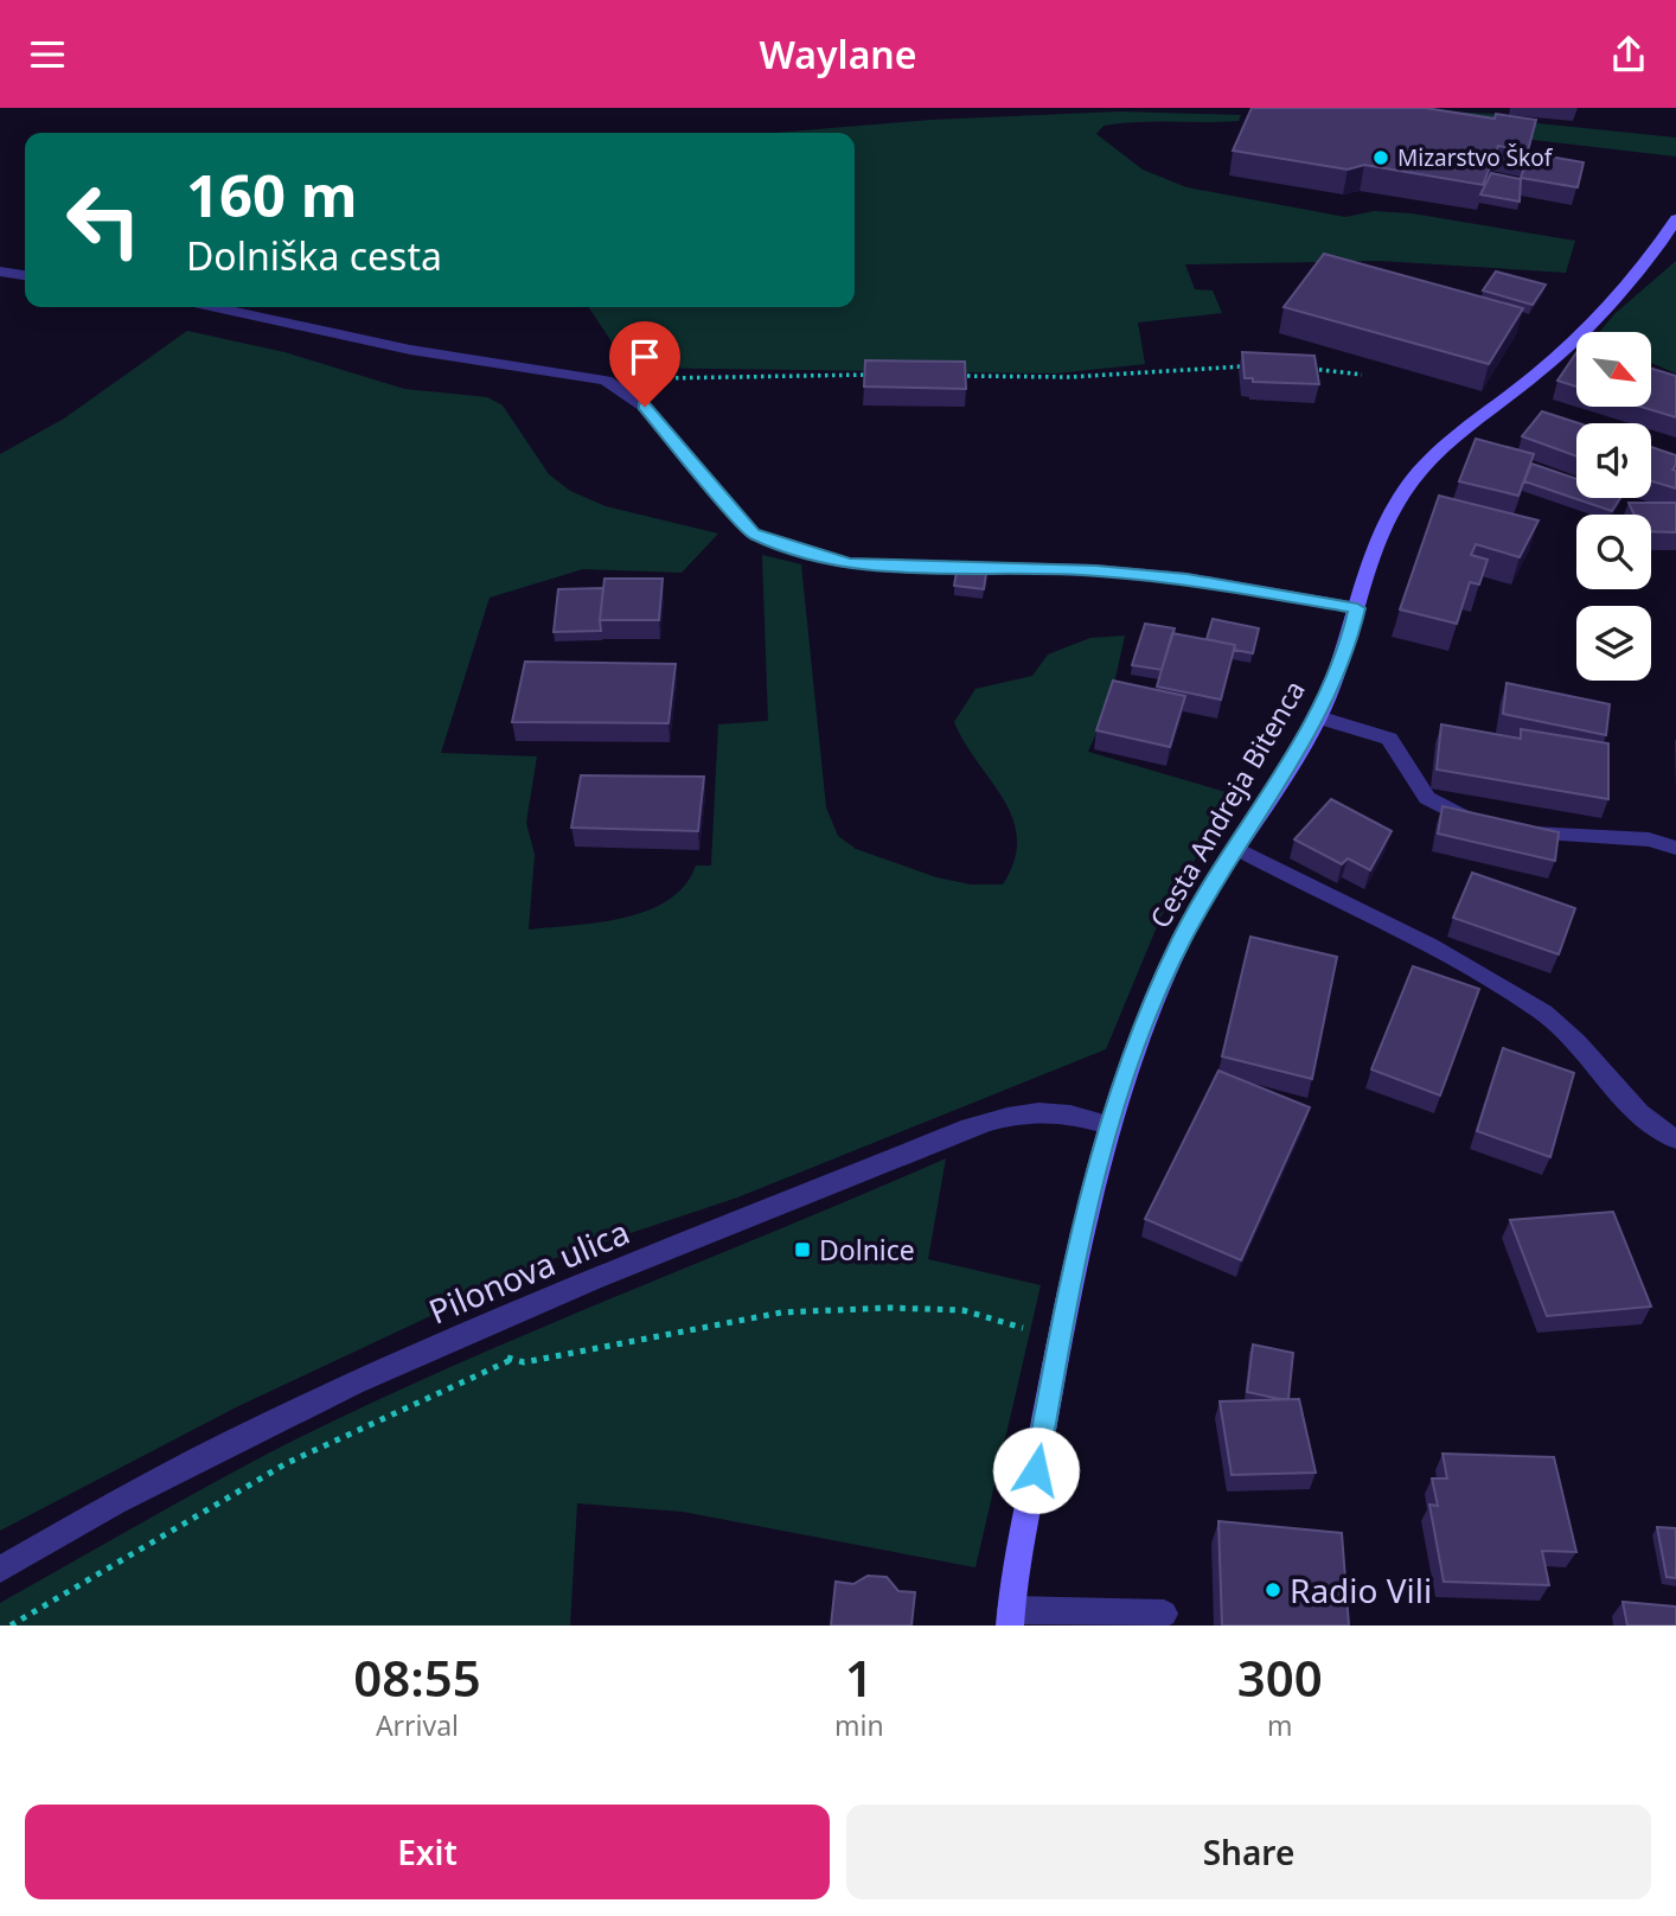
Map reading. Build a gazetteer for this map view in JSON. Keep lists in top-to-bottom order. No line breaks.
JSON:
{"streets":{"street":["Cesta Andreja Bitenca","Pilonova ulica"]},"crossings":[["Cesta Andreja Bitenca","Pilonova ulica"]],"places":{"other":["Mizarstvo Škof","Radio Vili"],"transit":["Dolnice"]},"north":"bottom right","page":{"header":"Waylane","turn":["160 m","Dolniška cesta"],"eta":["08:55","Arrival","1","min","300","m"],"buttons":["Exit","Share"]}}
